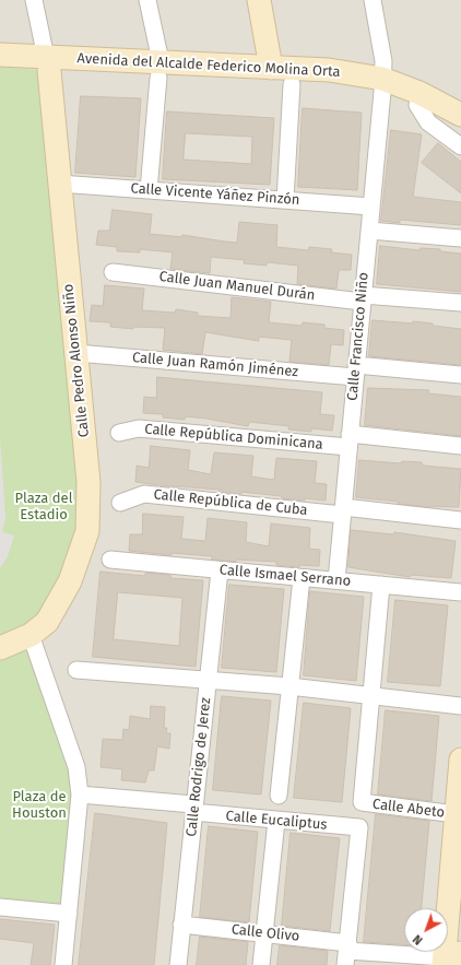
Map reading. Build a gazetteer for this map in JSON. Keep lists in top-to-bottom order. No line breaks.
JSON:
{"streets":{"main road":["Avenida del Alcalde Federico Molina Orta","Calle Pedro Alonso Niño"],"street":["Calle Vicente Yáñez Pinzón","Calle Juan Manuel Durán","Calle Francisco Niño","Calle Juan Ramón Jiménez","Calle República Dominicana","Calle República de Cuba","Calle Ismael Serrano","Calle Rodrigo de Jerez","Calle Abeto","Calle Eucaliptus","Calle Olivo"]},"crossings":[["Avenida del Alcalde Federico Molina Orta","Calle Francisco Niño"],["Avenida del Alcalde Federico Molina Orta","Calle Pedro Alonso Niño"],["Calle Vicente Yáñez Pinzón","Calle Francisco Niño"],["Calle Vicente Yáñez Pinzón","Calle Pedro Alonso Niño"],["Calle Juan Manuel Durán","Calle Francisco Niño"],["Calle Francisco Niño","Calle Juan Ramón Jiménez"],["Calle Francisco Niño","Calle República Dominicana"],["Calle Francisco Niño","Calle República de Cuba"],["Calle Francisco Niño","Calle Ismael Serrano"],["Calle Pedro Alonso Niño","Calle Juan Ramón Jiménez"],["Calle Ismael Serrano","Calle Rodrigo de Jerez"],["Calle Rodrigo de Jerez","Calle Eucaliptus"],["Calle Rodrigo de Jerez","Calle Olivo"],["Calle Eucaliptus","Calle Olivo"]],"parks":["Plaza del Estadio","Plaza de Houston"],"north":"bottom left"}
